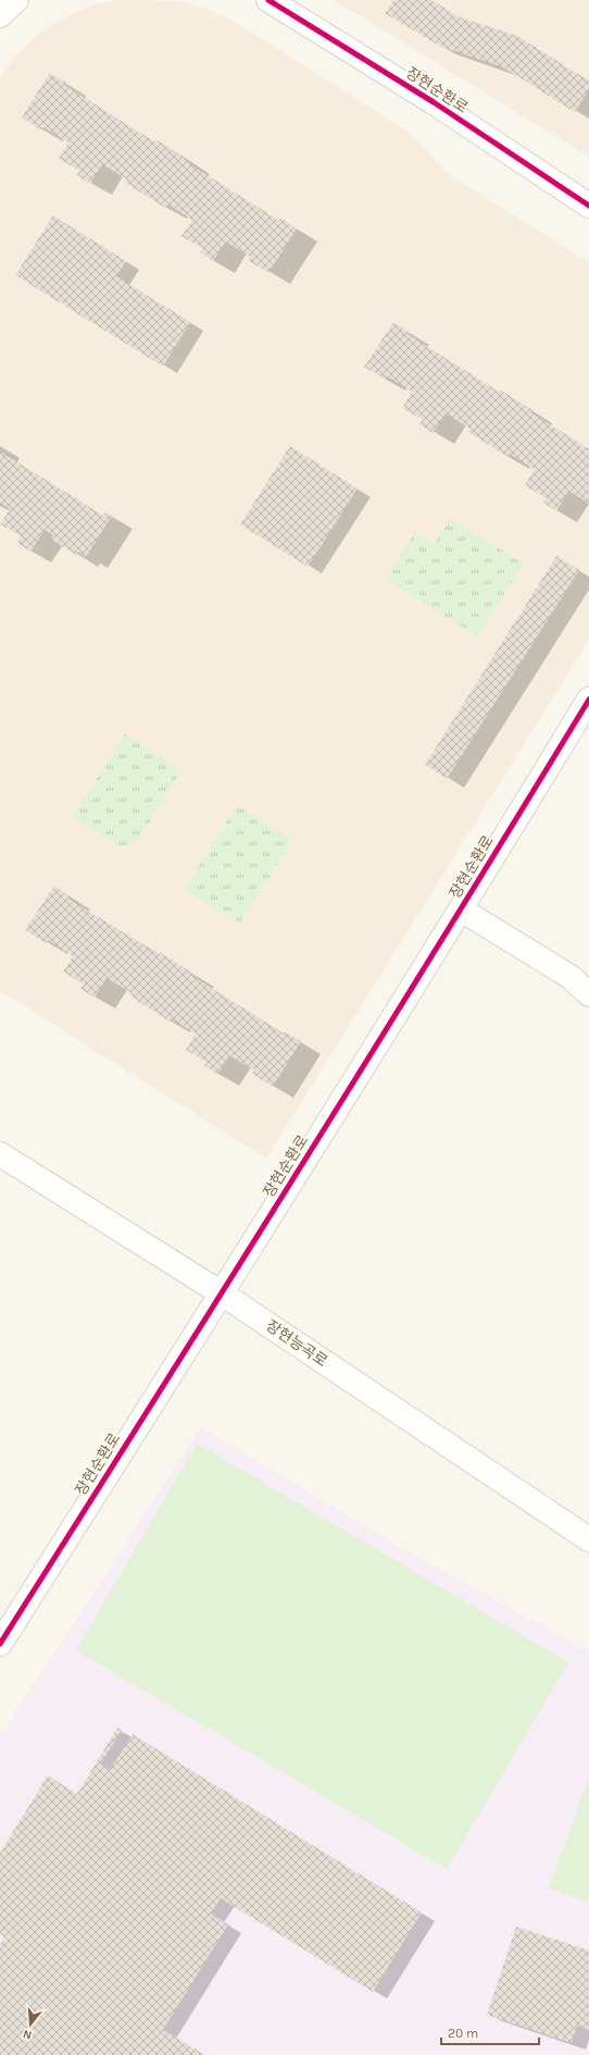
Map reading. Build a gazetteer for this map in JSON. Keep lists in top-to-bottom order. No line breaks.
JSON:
{"streets":{"street":["장현순환로","장현능곡로"]},"crossings":[["장현순환로","장현능곡로"]],"scale_bar":"20 m","north":"bottom"}
